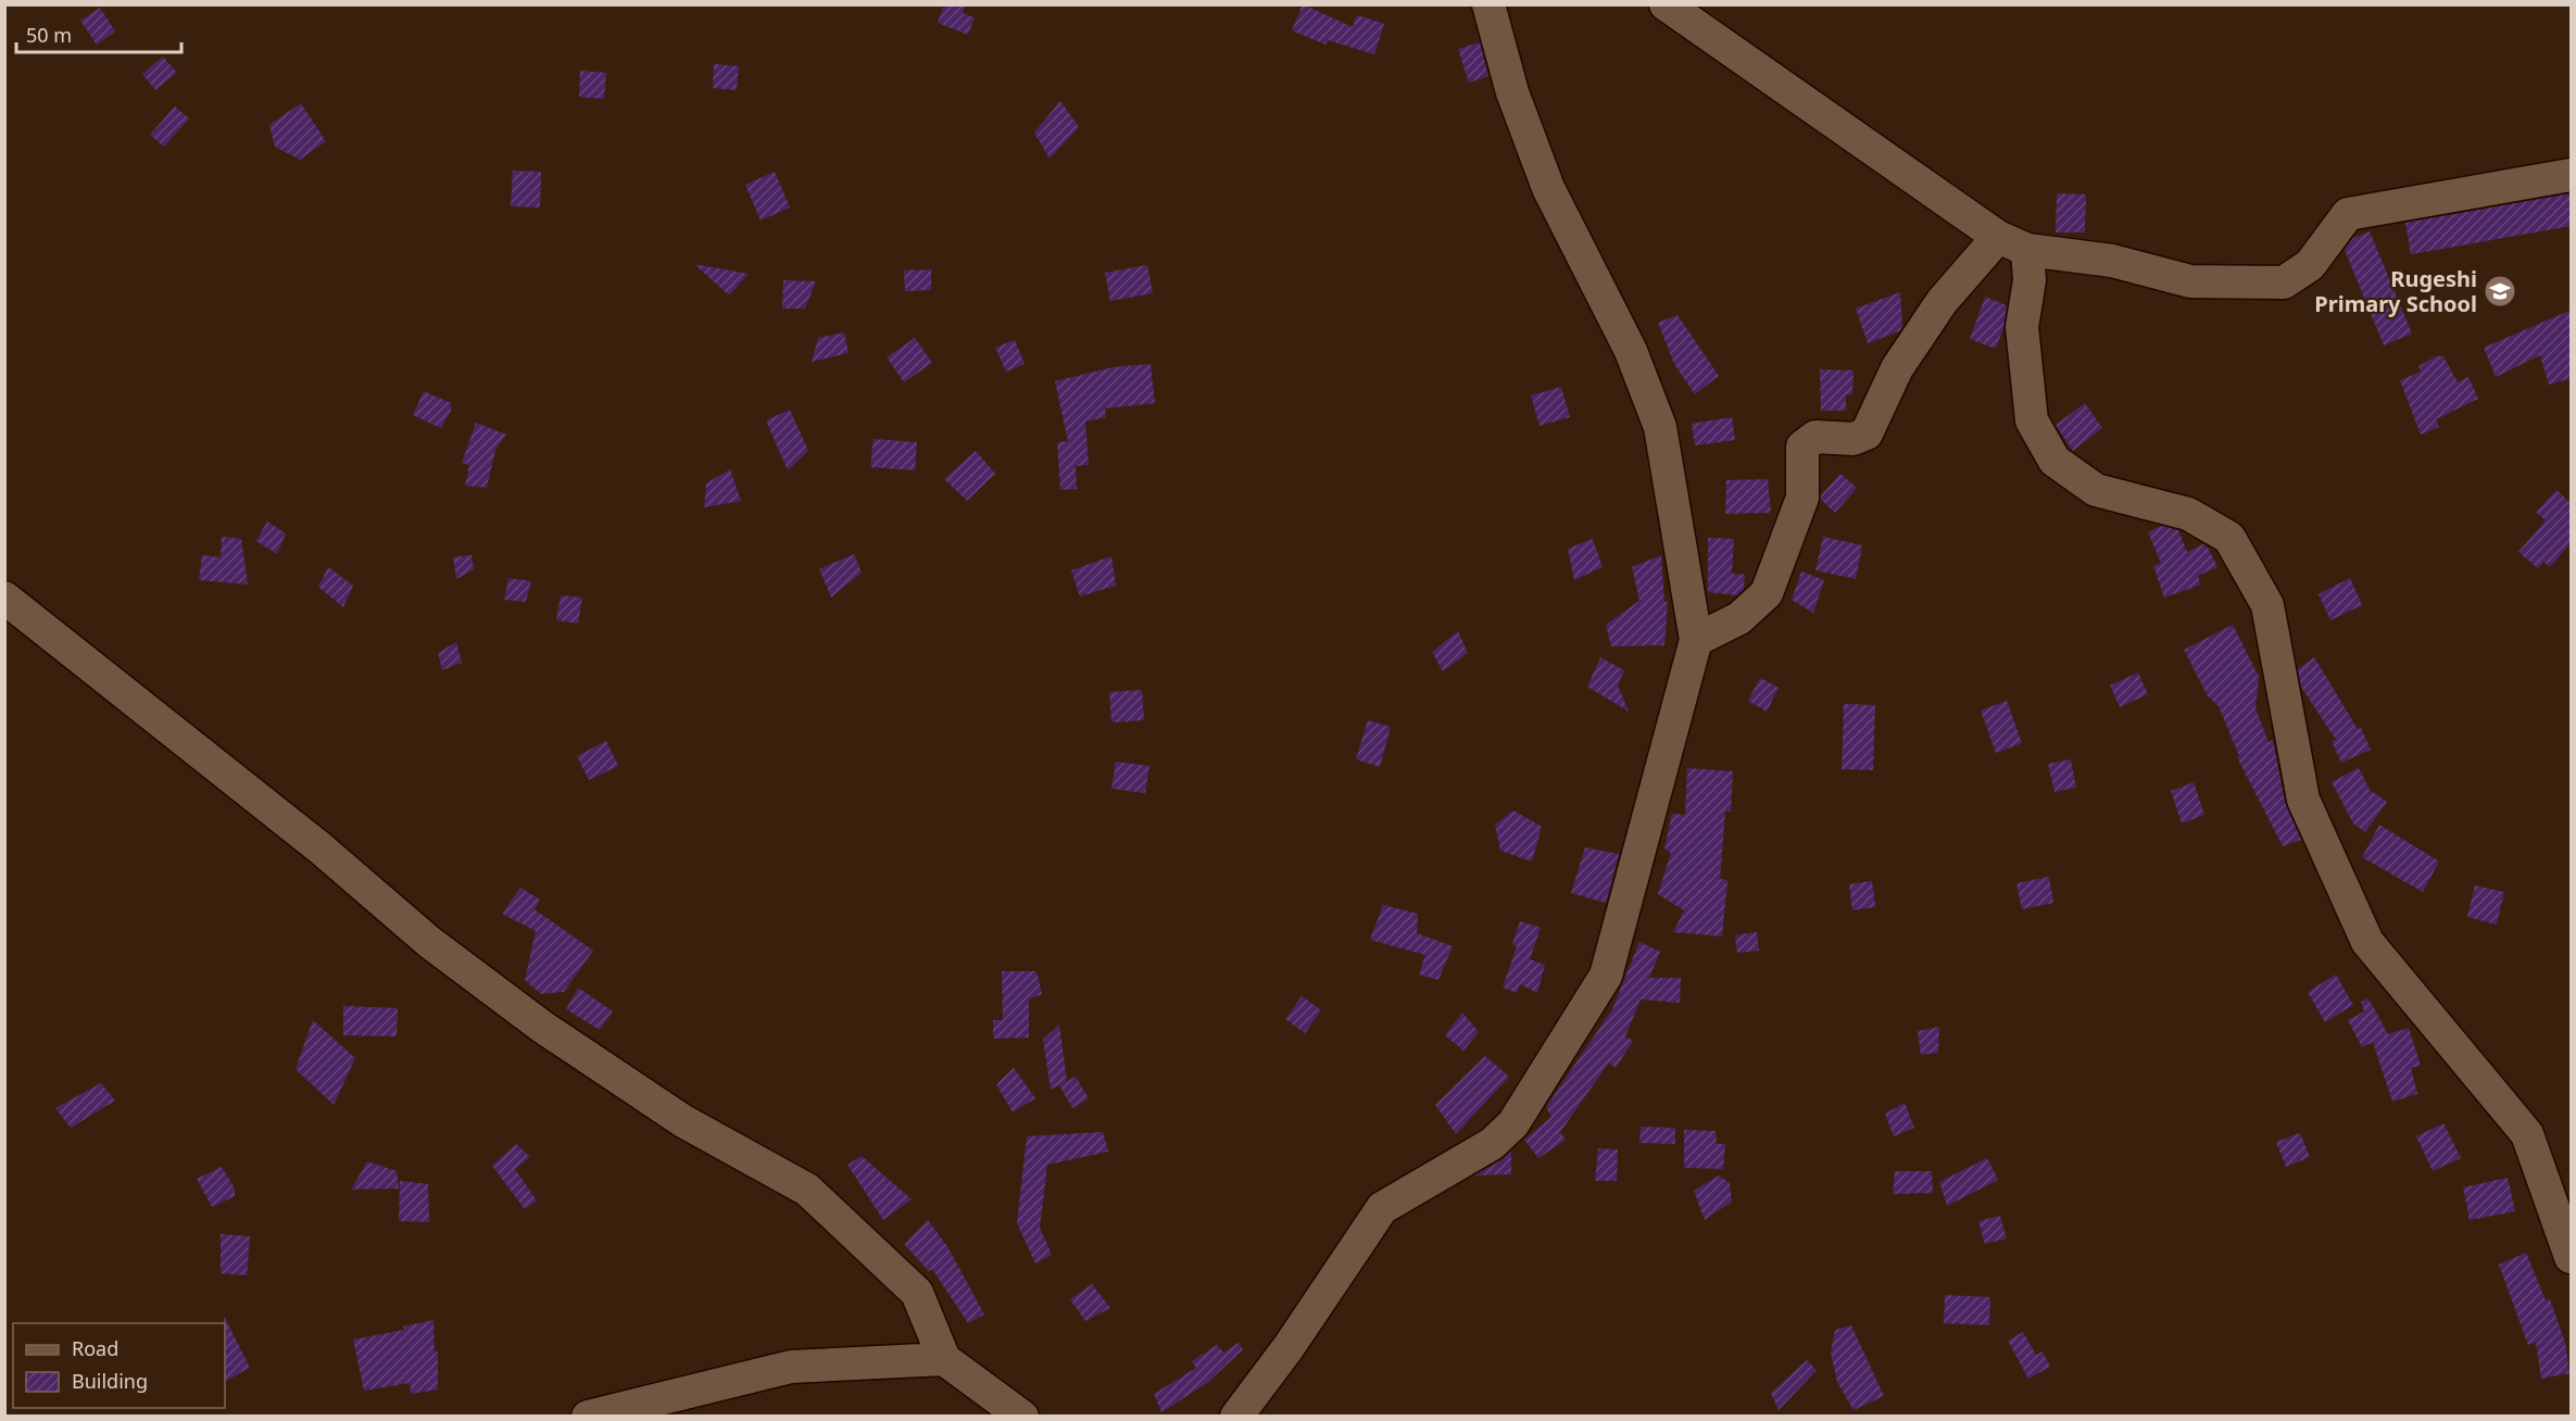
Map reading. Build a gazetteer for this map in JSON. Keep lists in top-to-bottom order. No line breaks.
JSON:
{"places":{"school or university":["Rugeshi Primary School"]},"legend":["Road","Building"],"scale_bar":"50 m"}
